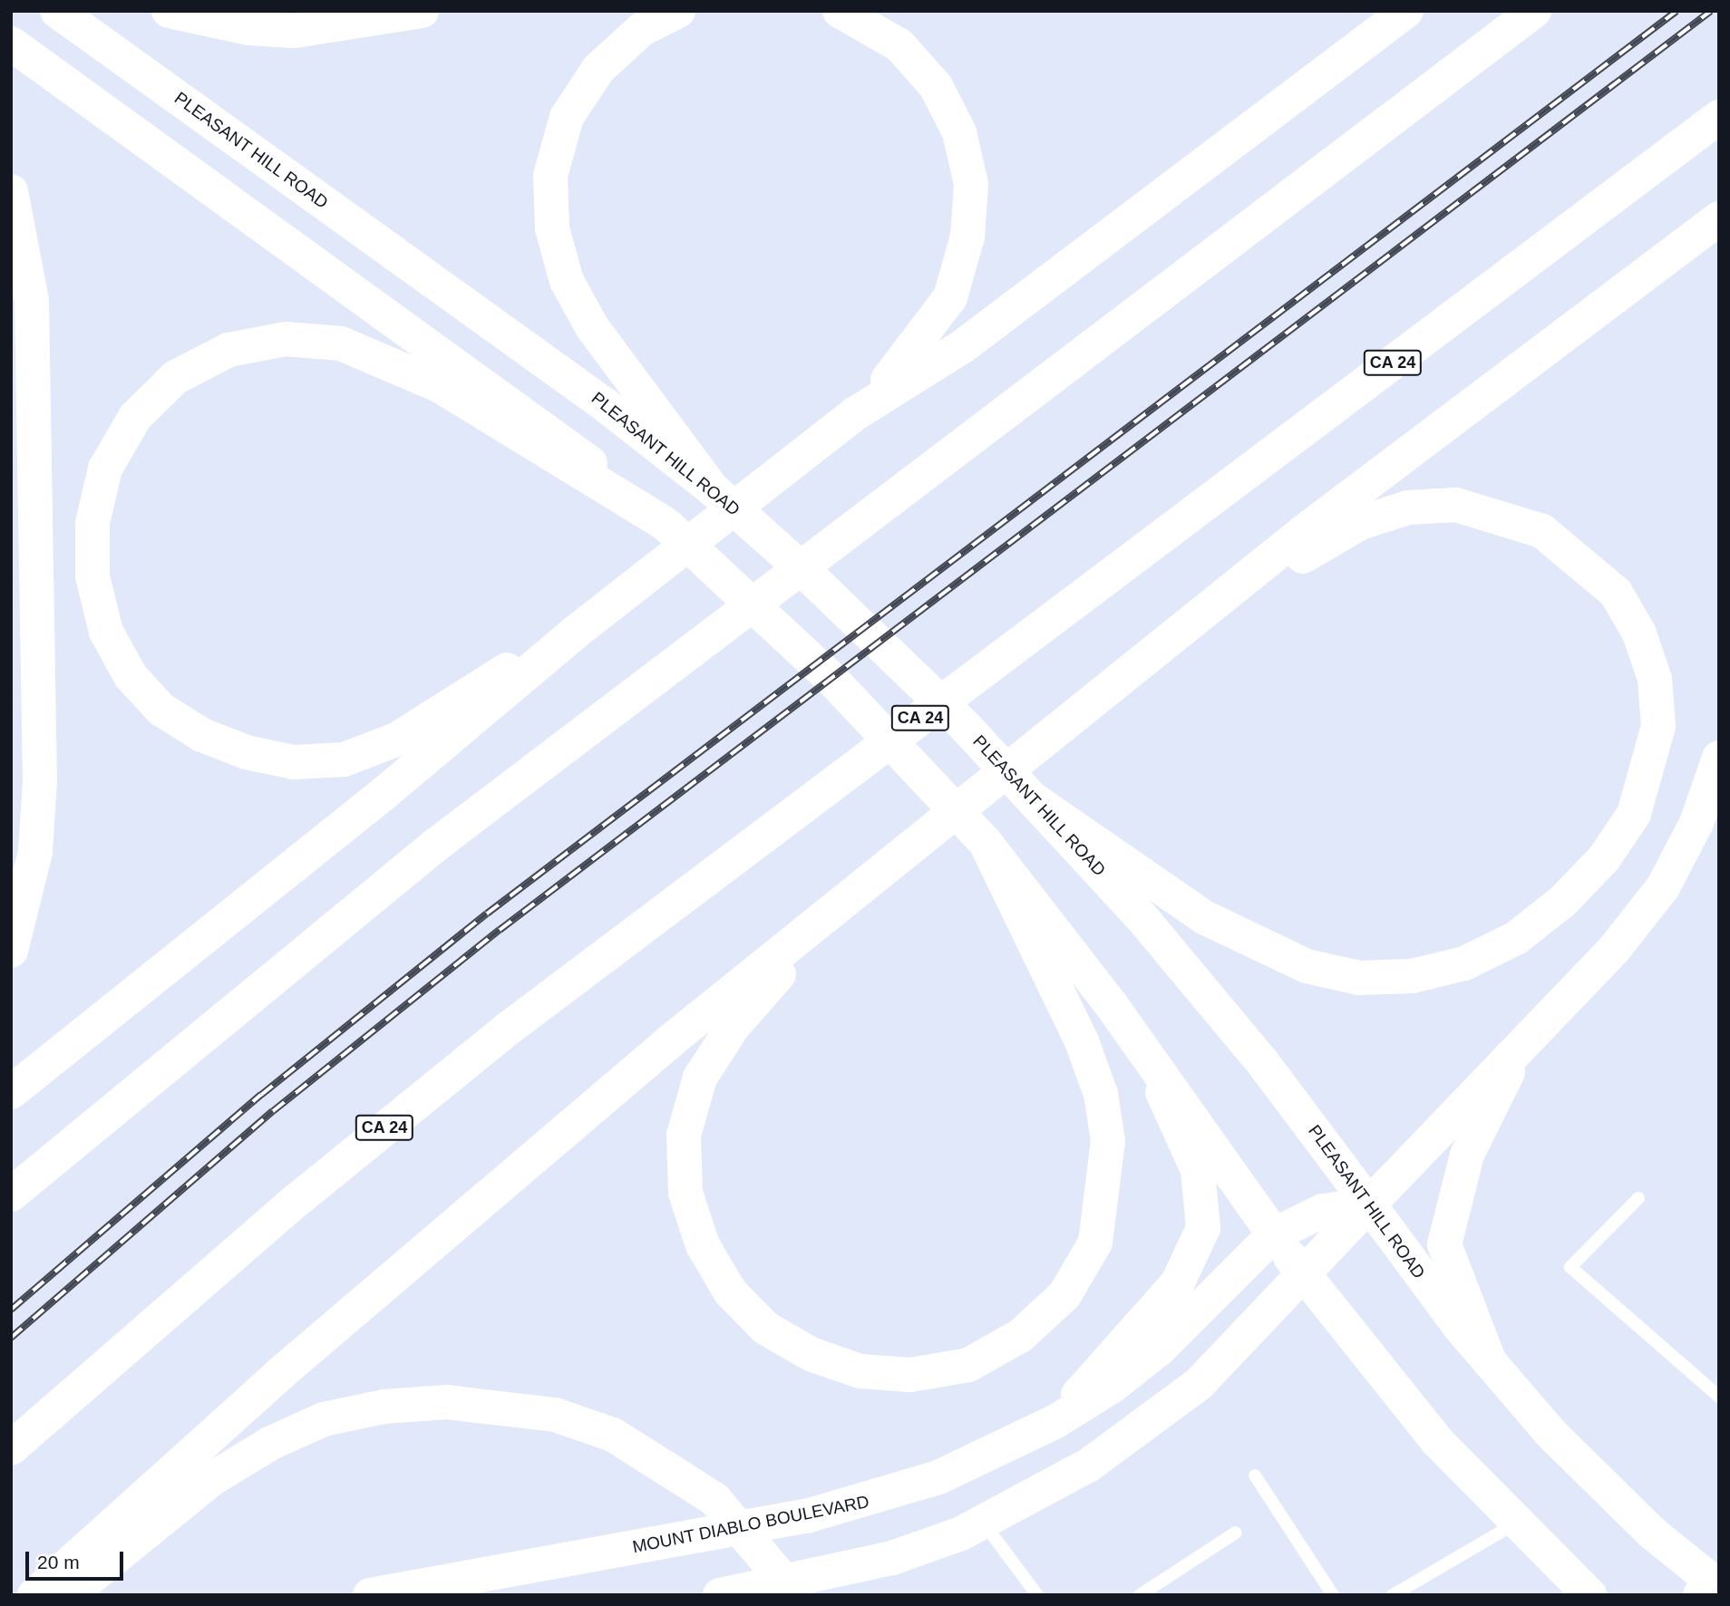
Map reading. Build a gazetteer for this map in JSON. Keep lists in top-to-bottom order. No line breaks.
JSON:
{"streets":{"main road":["PLEASANT HILL ROAD","CA 24","MOUNT DIABLO BOULEVARD"]},"crossings":[["PLEASANT HILL ROAD","MOUNT DIABLO BOULEVARD"]],"scale_bar":"20 m"}
